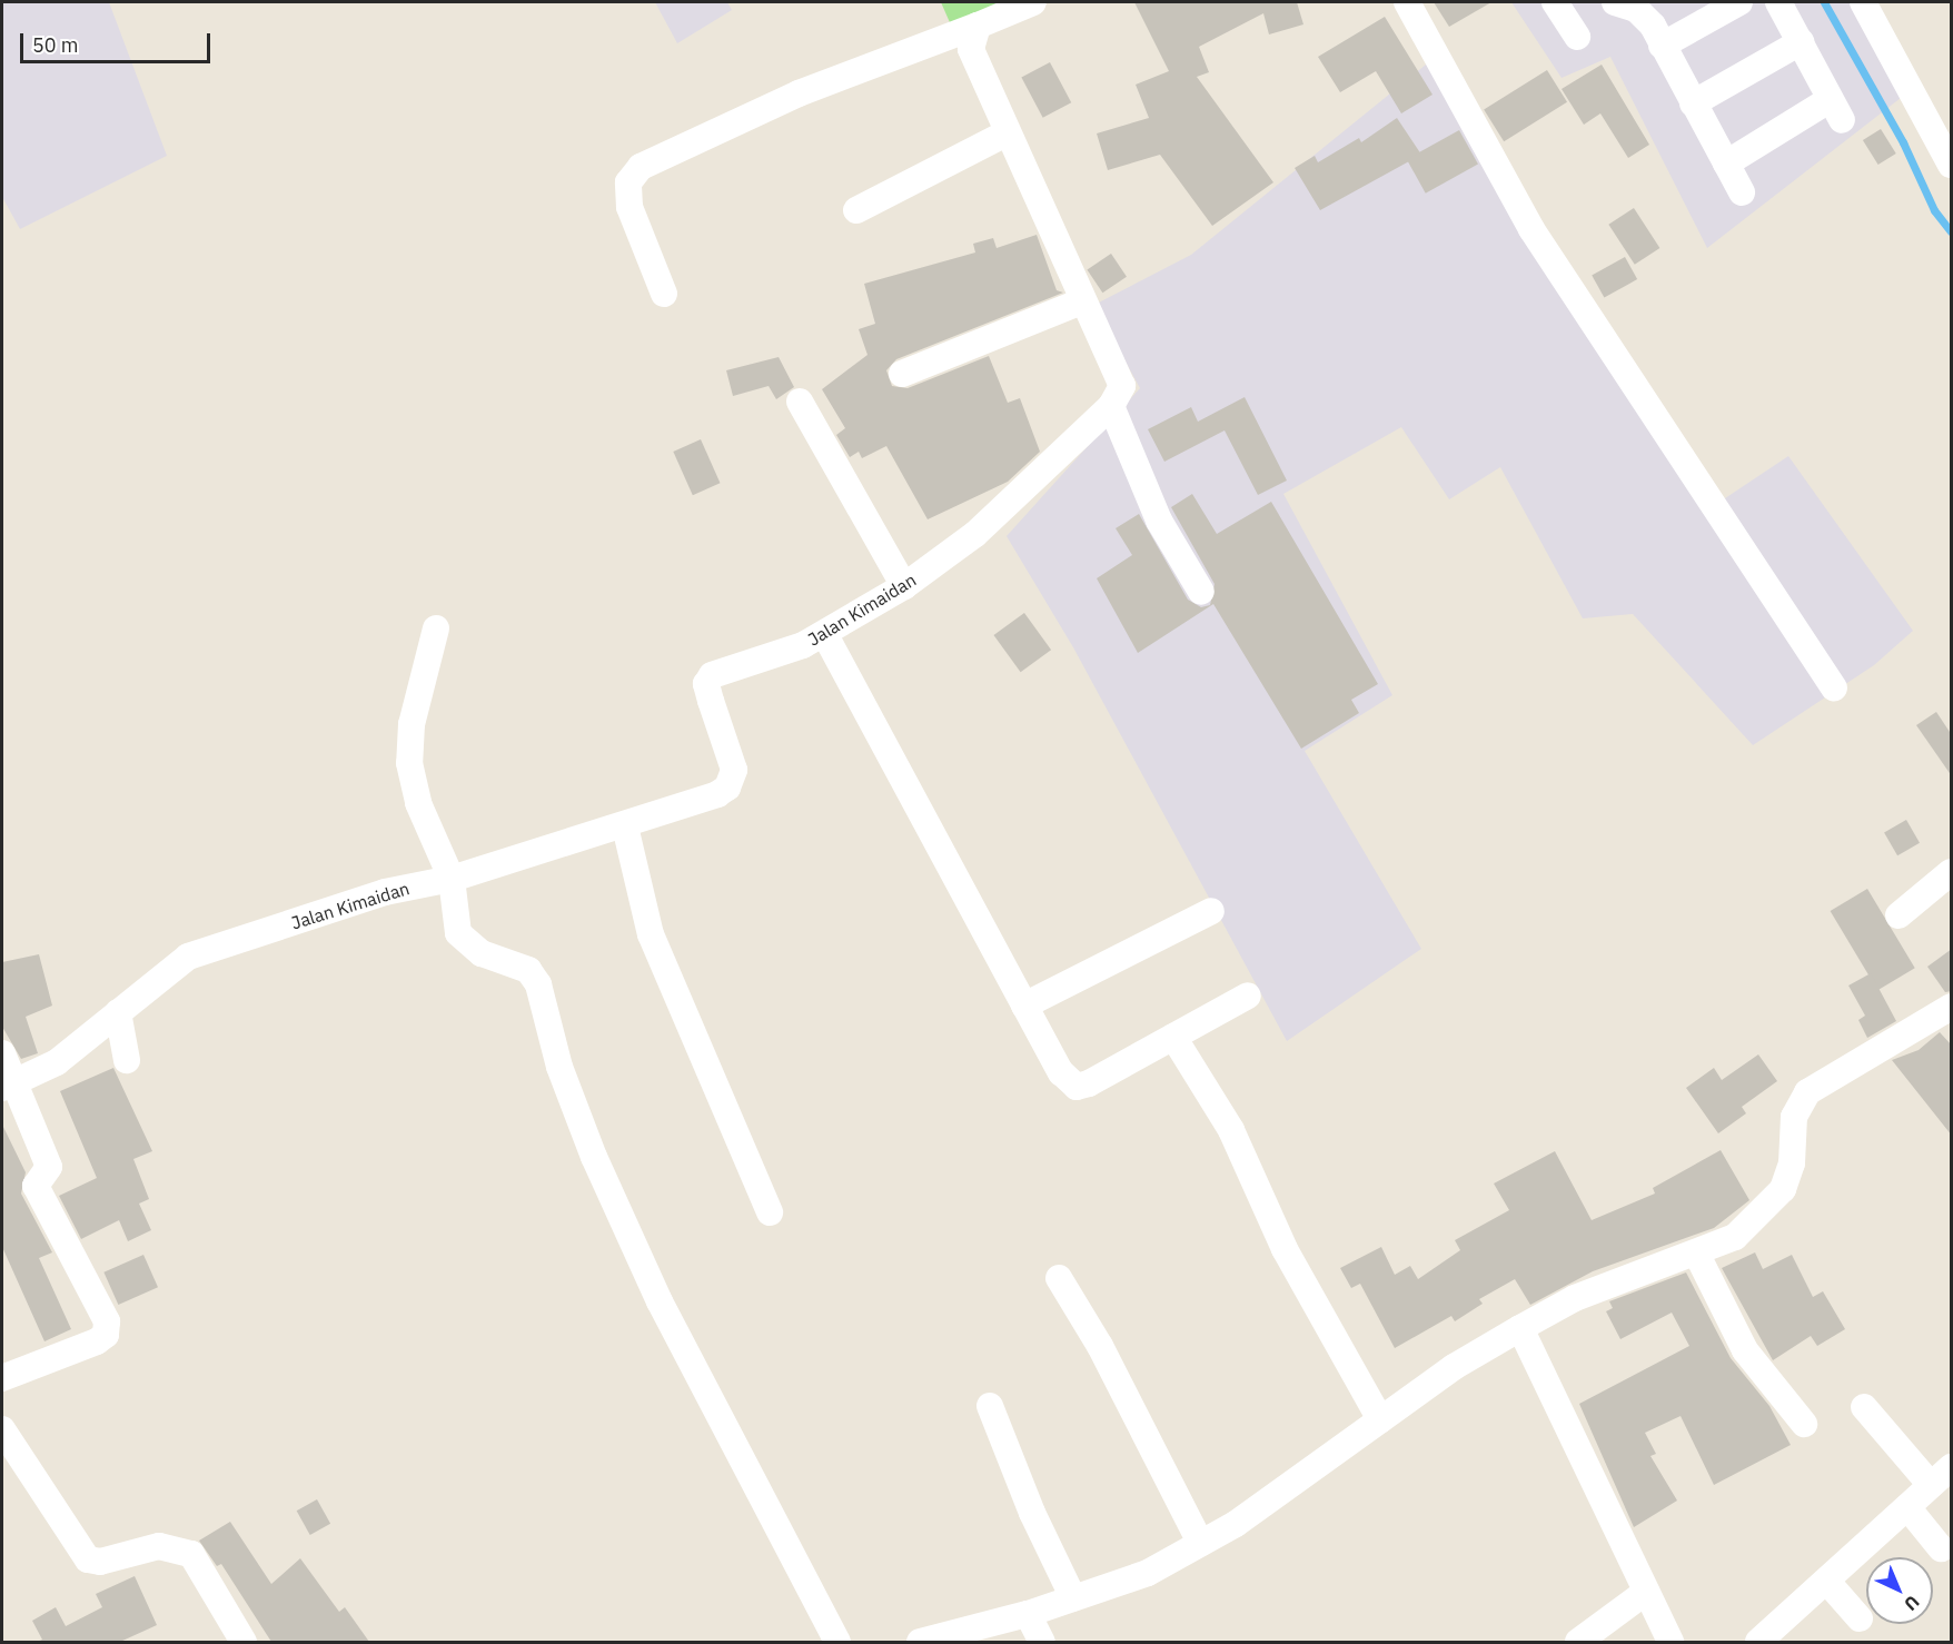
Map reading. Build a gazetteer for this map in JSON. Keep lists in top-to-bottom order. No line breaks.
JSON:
{"streets":{"street":["Jalan Kimaidan"]},"scale_bar":"50 m","north":"bottom right"}
